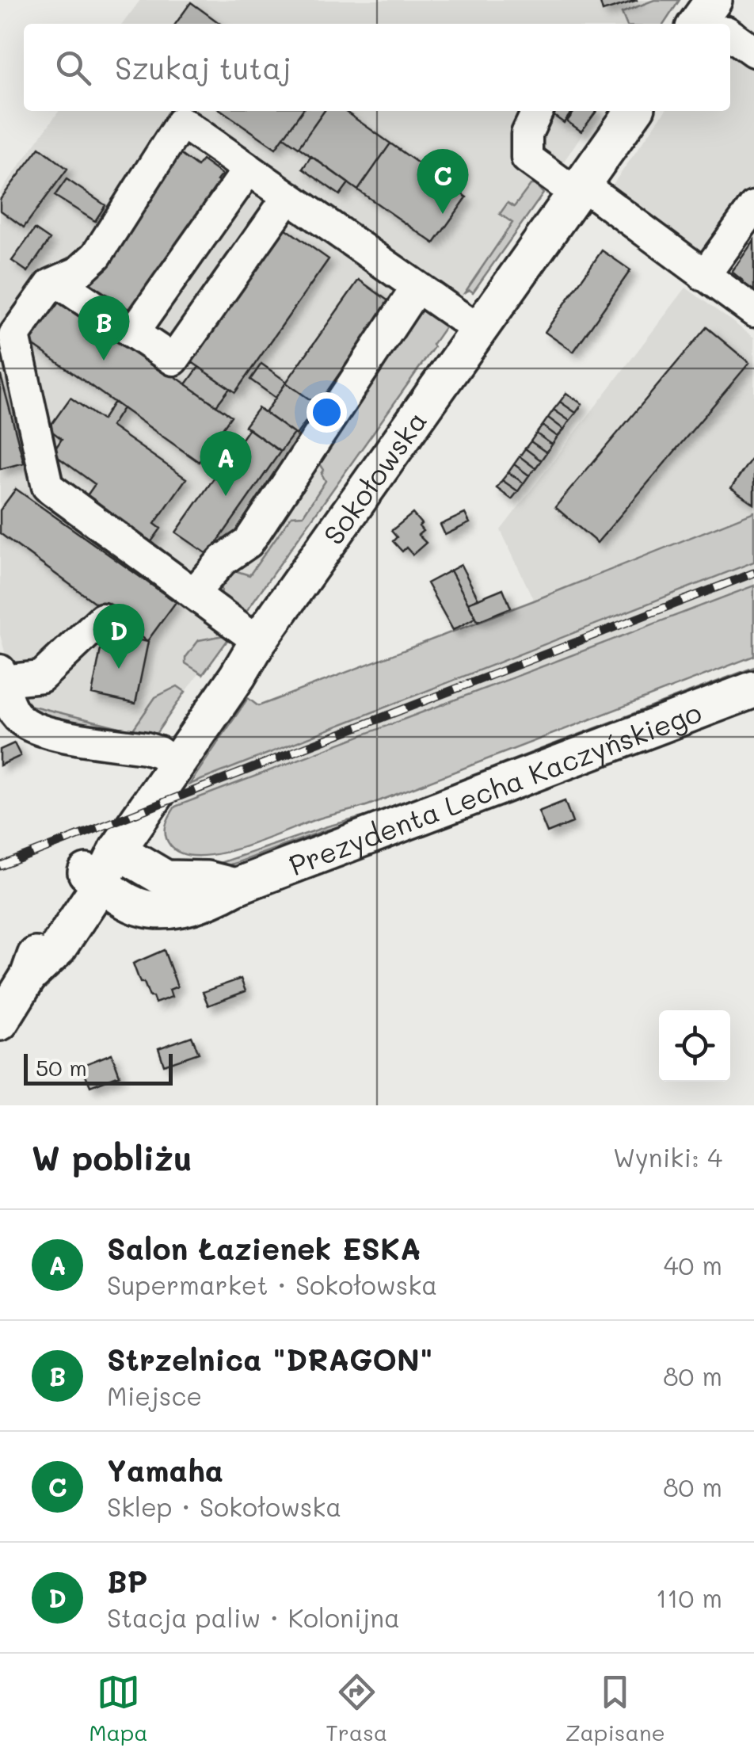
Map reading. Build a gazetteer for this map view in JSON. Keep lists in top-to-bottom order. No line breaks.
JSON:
{"streets":{"main road":["Sokołowska","Prezydenta Lecha Kaczyńskiego"]},"crossings":[["Sokołowska","Prezydenta Lecha Kaczyńskiego"]],"scale_bar":"50 m","page":{"search":"Szukaj tutaj","pins":["C","B","A","D"],"scale":"50 m","heading":["W pobliżu","Wyniki: 4"],"list":[{"mark":"A","name":"Salon Łazienek ESKA","note":"Supermarket · Sokołowska","value":"40 m"},{"mark":"B","name":"Strzelnica \"DRAGON\"","note":"Miejsce","value":"80 m"},{"mark":"C","name":"Yamaha","note":"Sklep · Sokołowska","value":"80 m"},{"mark":"D","name":"BP","note":"Stacja paliw · Kolonijna","value":"110 m"}],"nav":["Mapa","Trasa","Zapisane"]}}
